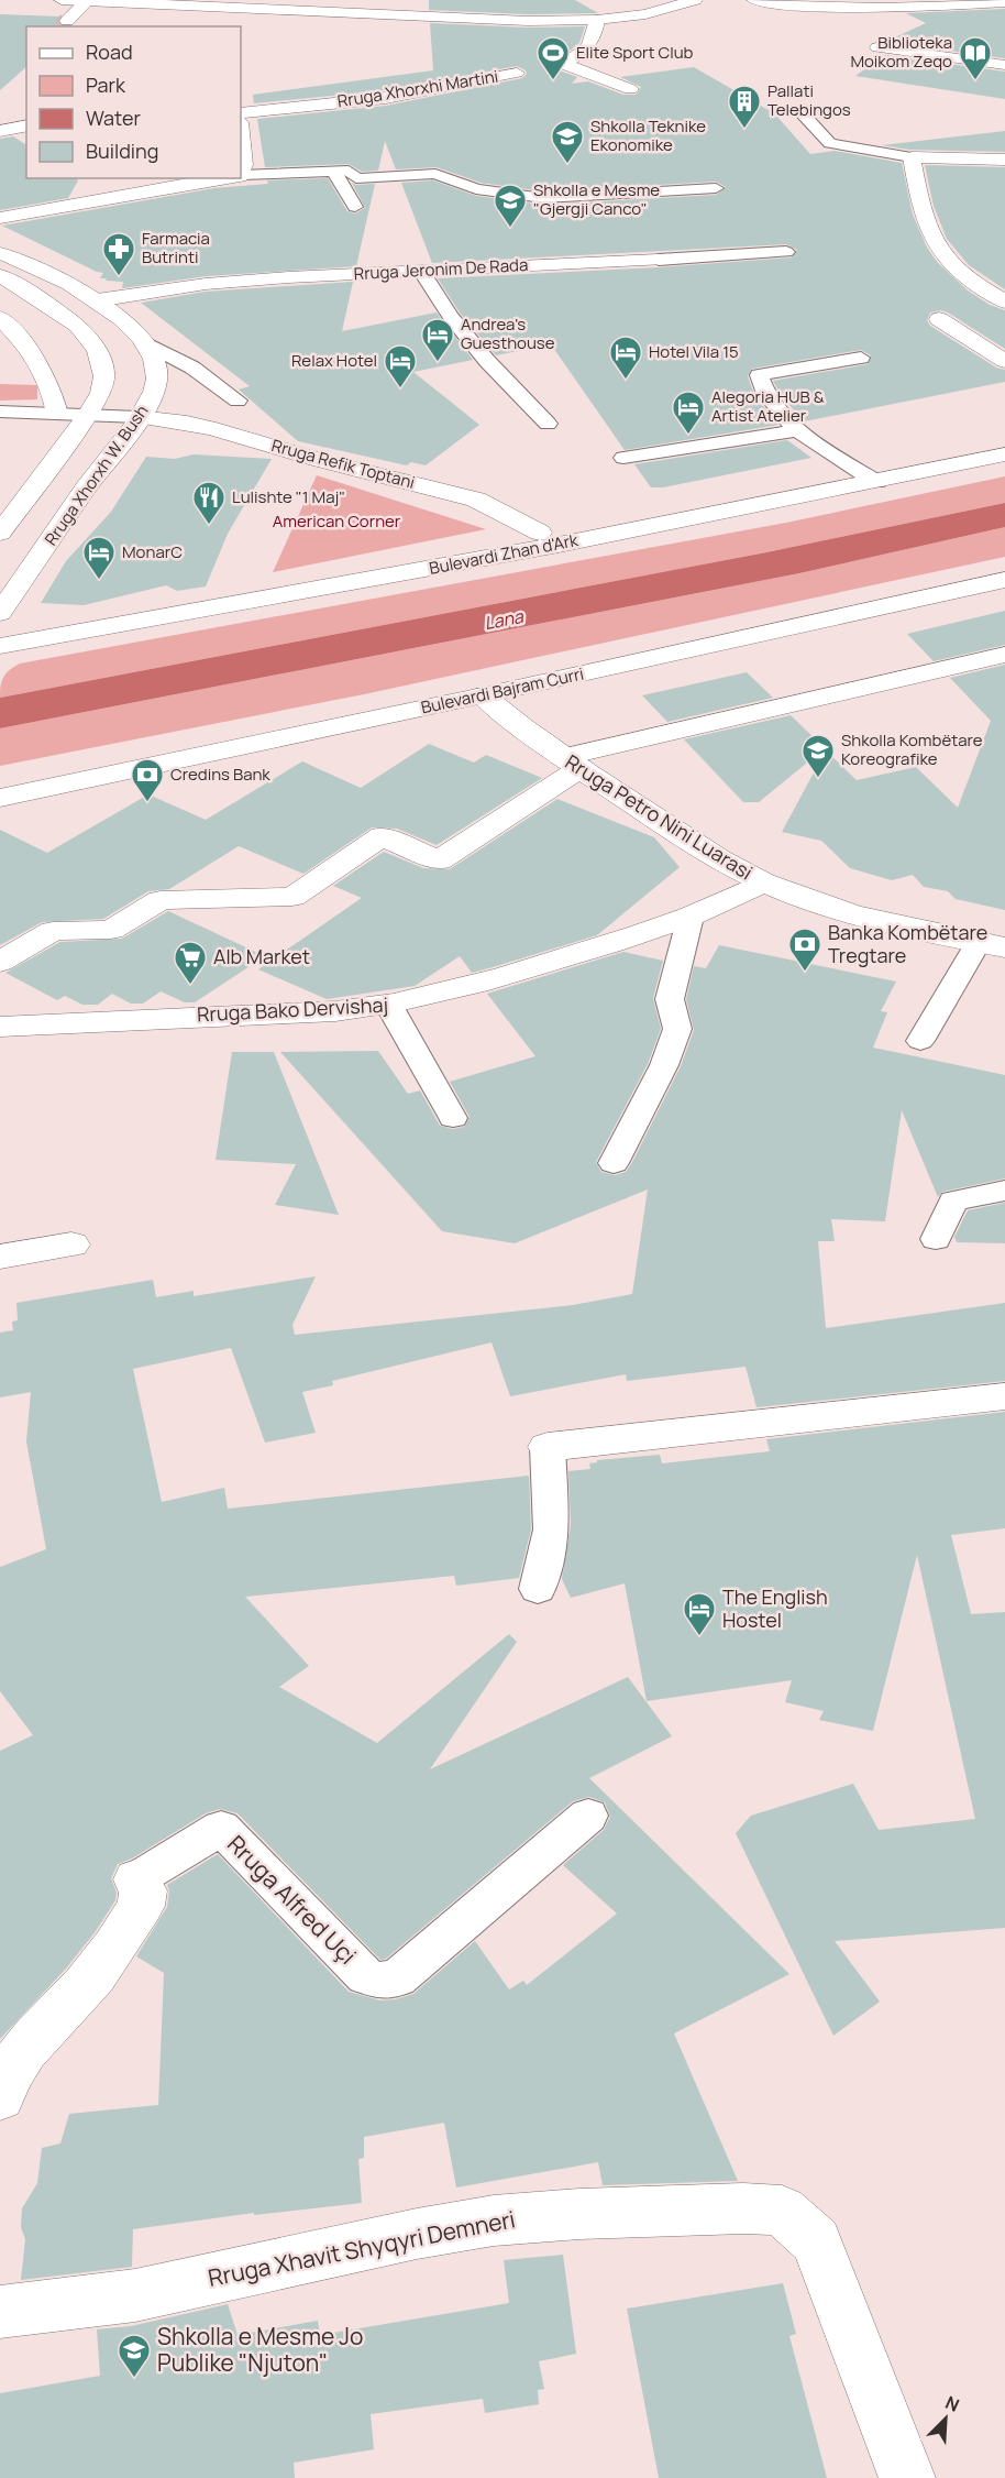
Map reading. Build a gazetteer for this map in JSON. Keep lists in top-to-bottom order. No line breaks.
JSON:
{"streets":{"street":["Rruga Xhorxhi Martini","Rruga Jeronim De Rada","Rruga Refik Toptani","Rruga Xhorxh W. Bush","Bulevardi Zhan d'Ark","Bulevardi Bajram Curri","Rruga Petro Nini Luarasi","Rruga Bako Dervishaj","Rruga Alfred Uçi","Rruga Xhavit Shyqyri Demneri"]},"crossings":[["Rruga Jeronim De Rada","Rruga Xhorxh W. Bush"],["Rruga Refik Toptani","Rruga Xhorxh W. Bush"],["Bulevardi Bajram Curri","Rruga Petro Nini Luarasi"],["Rruga Petro Nini Luarasi","Rruga Bako Dervishaj"]],"water":["Lana"],"parks":["American Corner"],"places":{"sports":["Elite Sport Club"],"library":["Biblioteka Moikom Zeqo"],"building":["Pallati Telebingos"],"school or university":["Shkolla Teknike Ekonomike","Shkolla e Mesme \"Gjergji Canco\"","Shkolla Kombëtare Koreografike","Shkolla e Mesme Jo Publike \"Njuton\""],"pharmacy":["Farmacia Butrinti"],"hotel":["Andrea's Guesthouse","Hotel Vila 15","Relax Hotel","Alegoria HUB & Artist Atelier","MonarC","The English Hostel"],"restaurant":["Lulishte \"1 Maj\""],"bank":["Credins Bank","Banka Kombëtare Tregtare"],"supermarket":["Alb Market"]},"legend":["Road","Park","Water","Building"],"north":"top right"}
